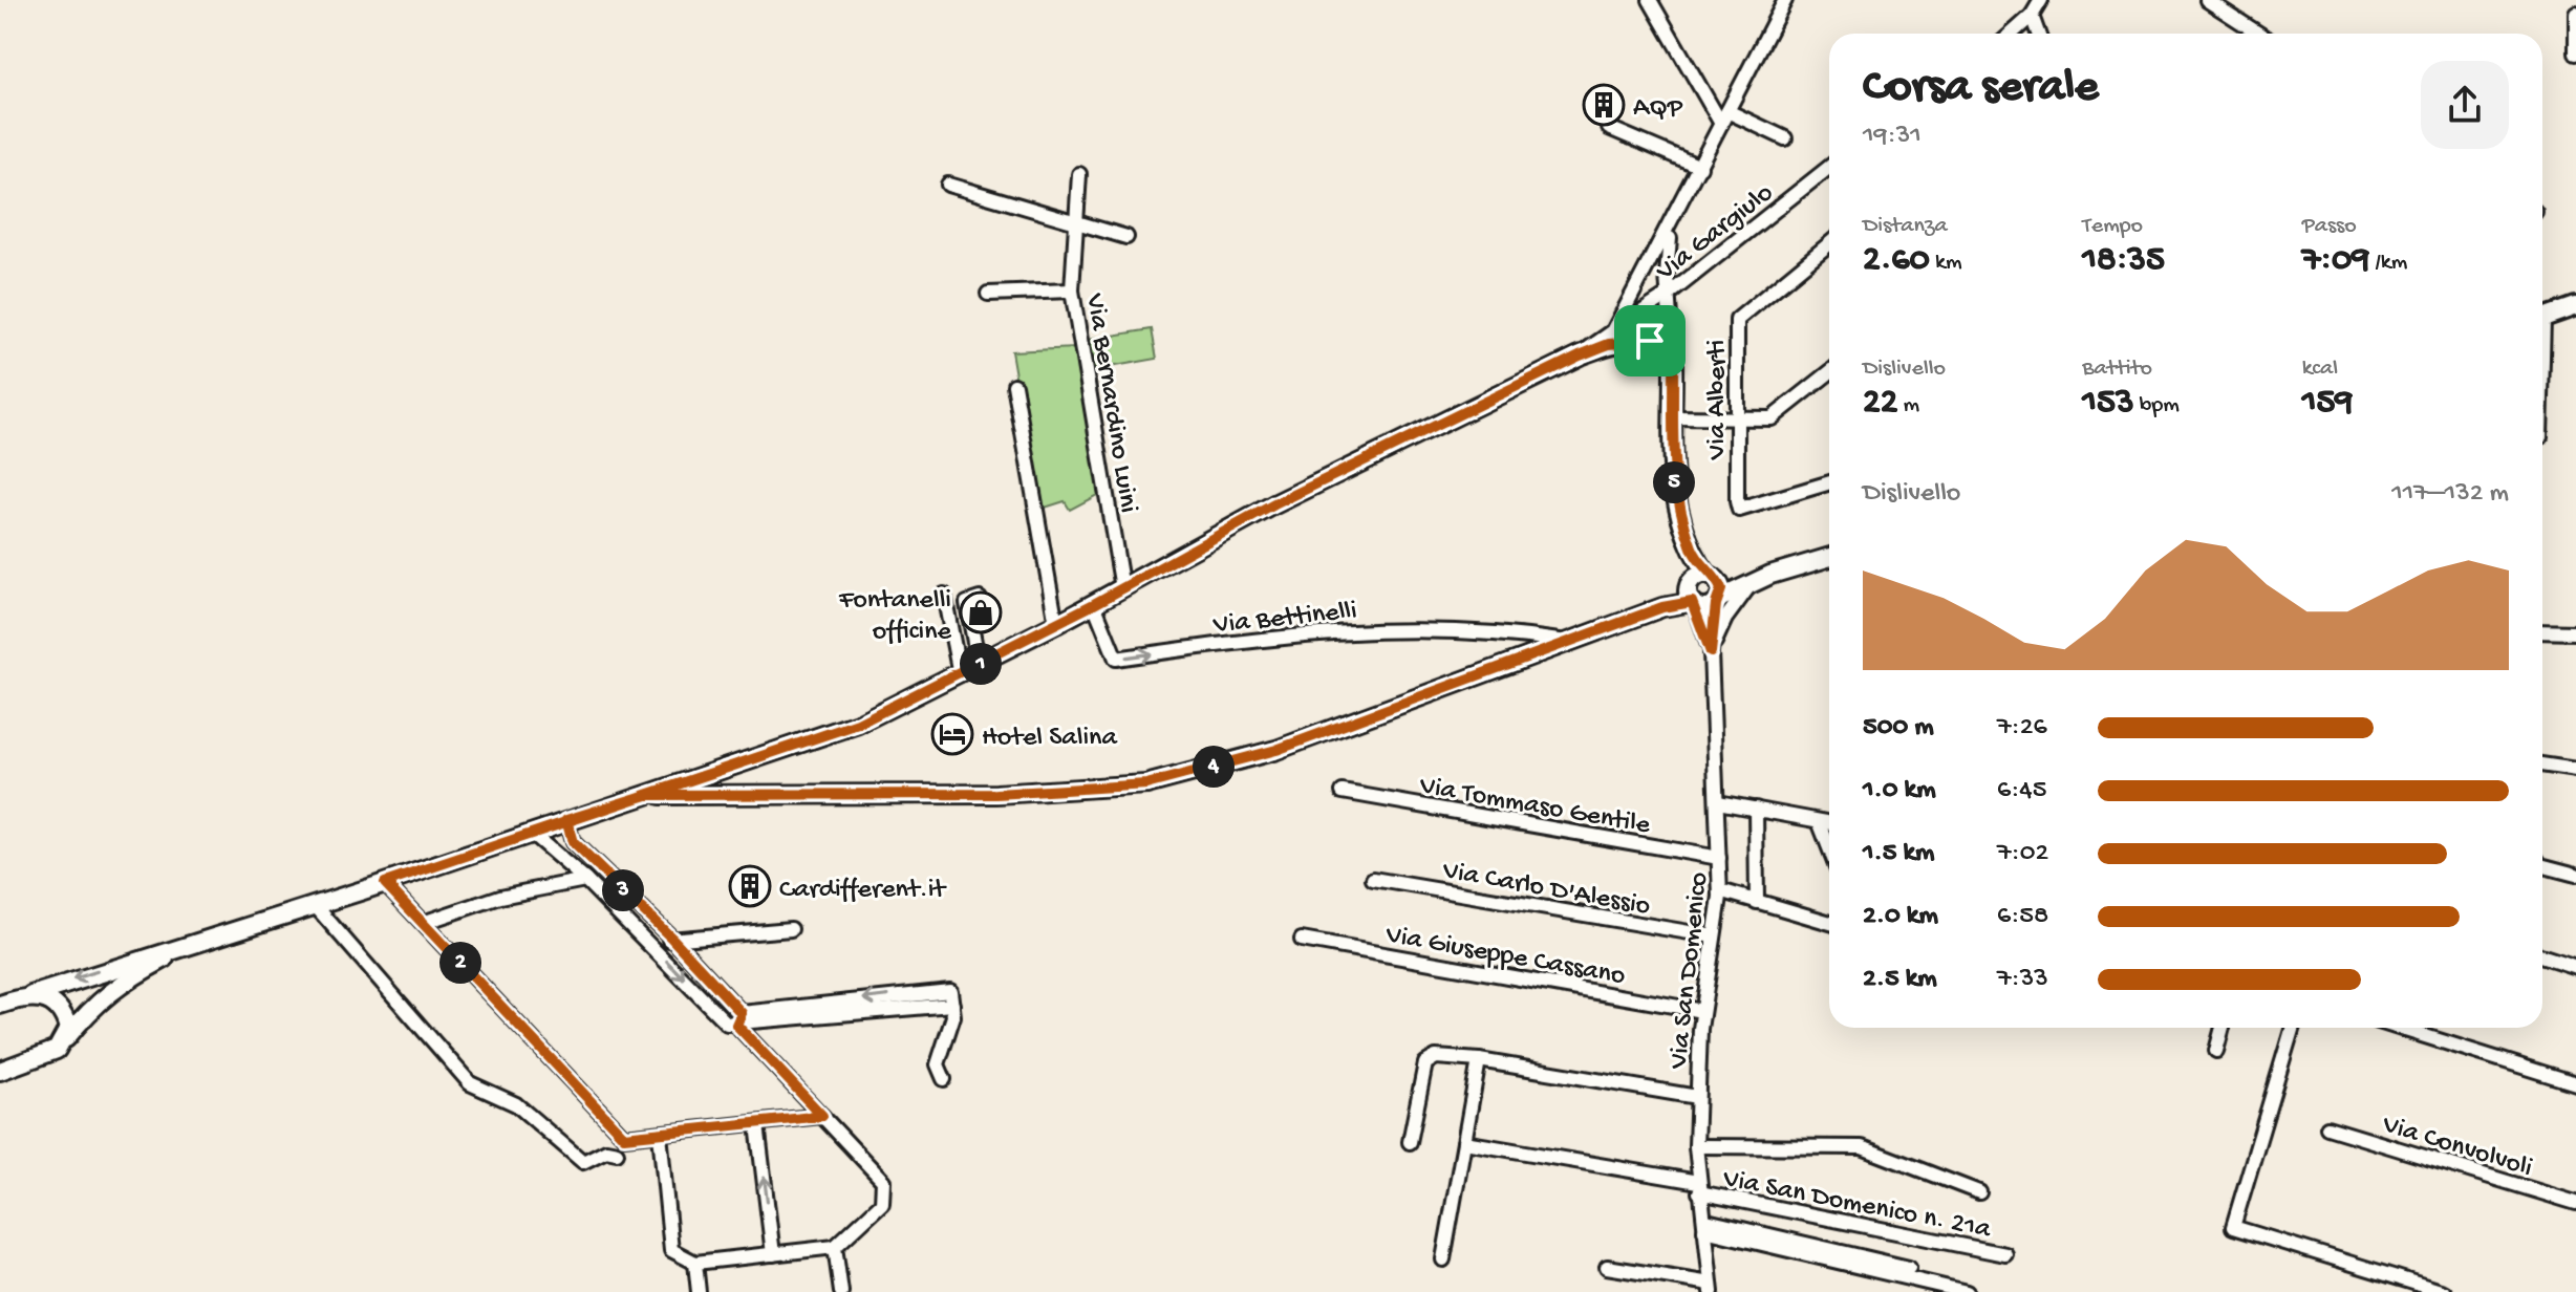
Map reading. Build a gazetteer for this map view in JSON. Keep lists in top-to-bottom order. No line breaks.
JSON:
{"streets":{"street":["Via Gargiulo","Via Alberti","Via Bernardino Luini","Via Bettinelli","Via Tommaso Gentile","Via Carlo D'Alessio","Via Giuseppe Cassano","Via San Domenico","Via Convolvoli","Via San Domenico n. 21a"]},"crossings":[["Via Tommaso Gentile","Via San Domenico"],["Via Carlo D'Alessio","Via San Domenico"],["Via Giuseppe Cassano","Via San Domenico"],["Via San Domenico","Via San Domenico n. 21a"]],"one_way":["Via Bettinelli"],"places":{"building":["AQP","Cardifferent.it"],"shop":["Fontanelli officine"],"hotel":["Hotel Salina"]},"page":{"heading":["Corsa serale","19:31"],"stats":[["Distanza","2.60 km"],["Tempo","18:35"],["Passo","7:09 /km"],["Dislivello","22 m"],["Battito","153 bpm"],["kcal","159"]],"pins":["5","1","4","3","2"],"chart":["Dislivello","117–132 m"],"list":[{"name":"500 m","note":"7:26"},{"name":"1.0 km","note":"6:45"},{"name":"1.5 km","note":"7:02"},{"name":"2.0 km","note":"6:58"},{"name":"2.5 km","note":"7:33"}]}}
